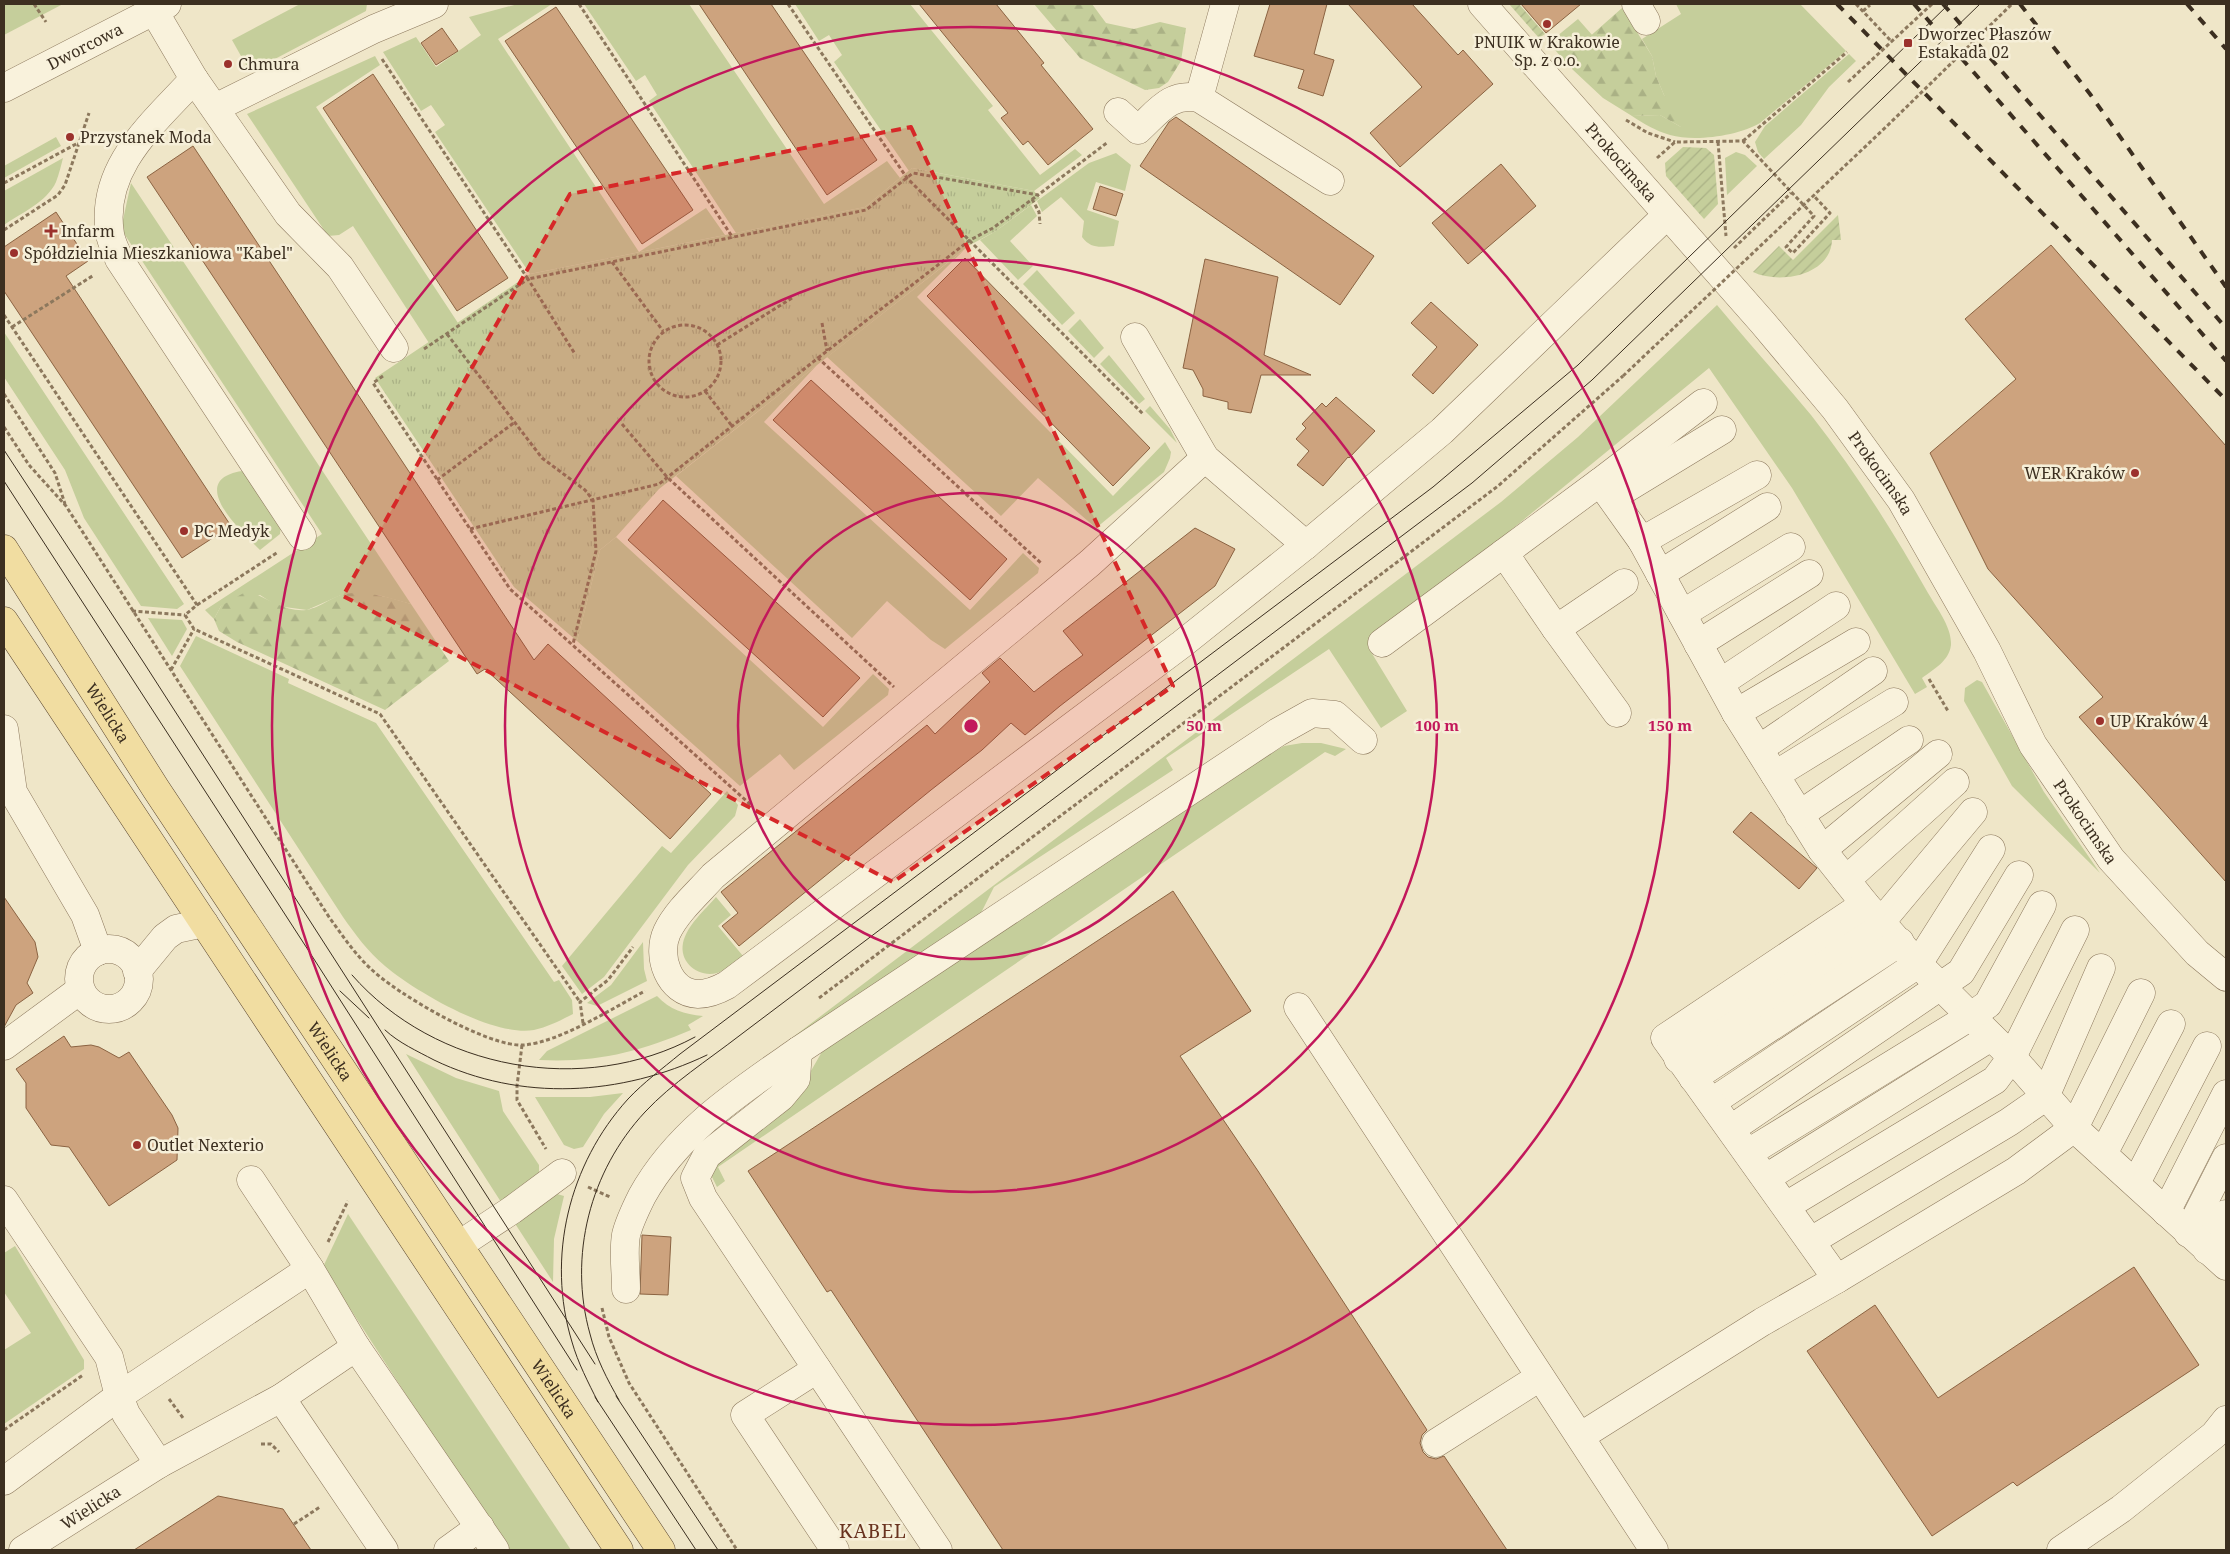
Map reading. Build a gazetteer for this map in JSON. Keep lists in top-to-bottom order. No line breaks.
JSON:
{"streets":{"main road":["Wielicka"],"street":["Dworcowa","Prokocimska"]},"districts":["KABEL"],"places":{"other":["PNUIK w Krakowie Sp. z o.o.","Chmura","Przystanek Moda","Spółdzielnia Mieszkaniowa \"Kabel\"","WER Kraków","PC Medyk","UP Kraków 4","Outlet Nexterio"],"transit":["Dworzec Płaszów Estakada 02"],"health":["Infarm"]},"rings":["50 m","100 m","150 m"]}
